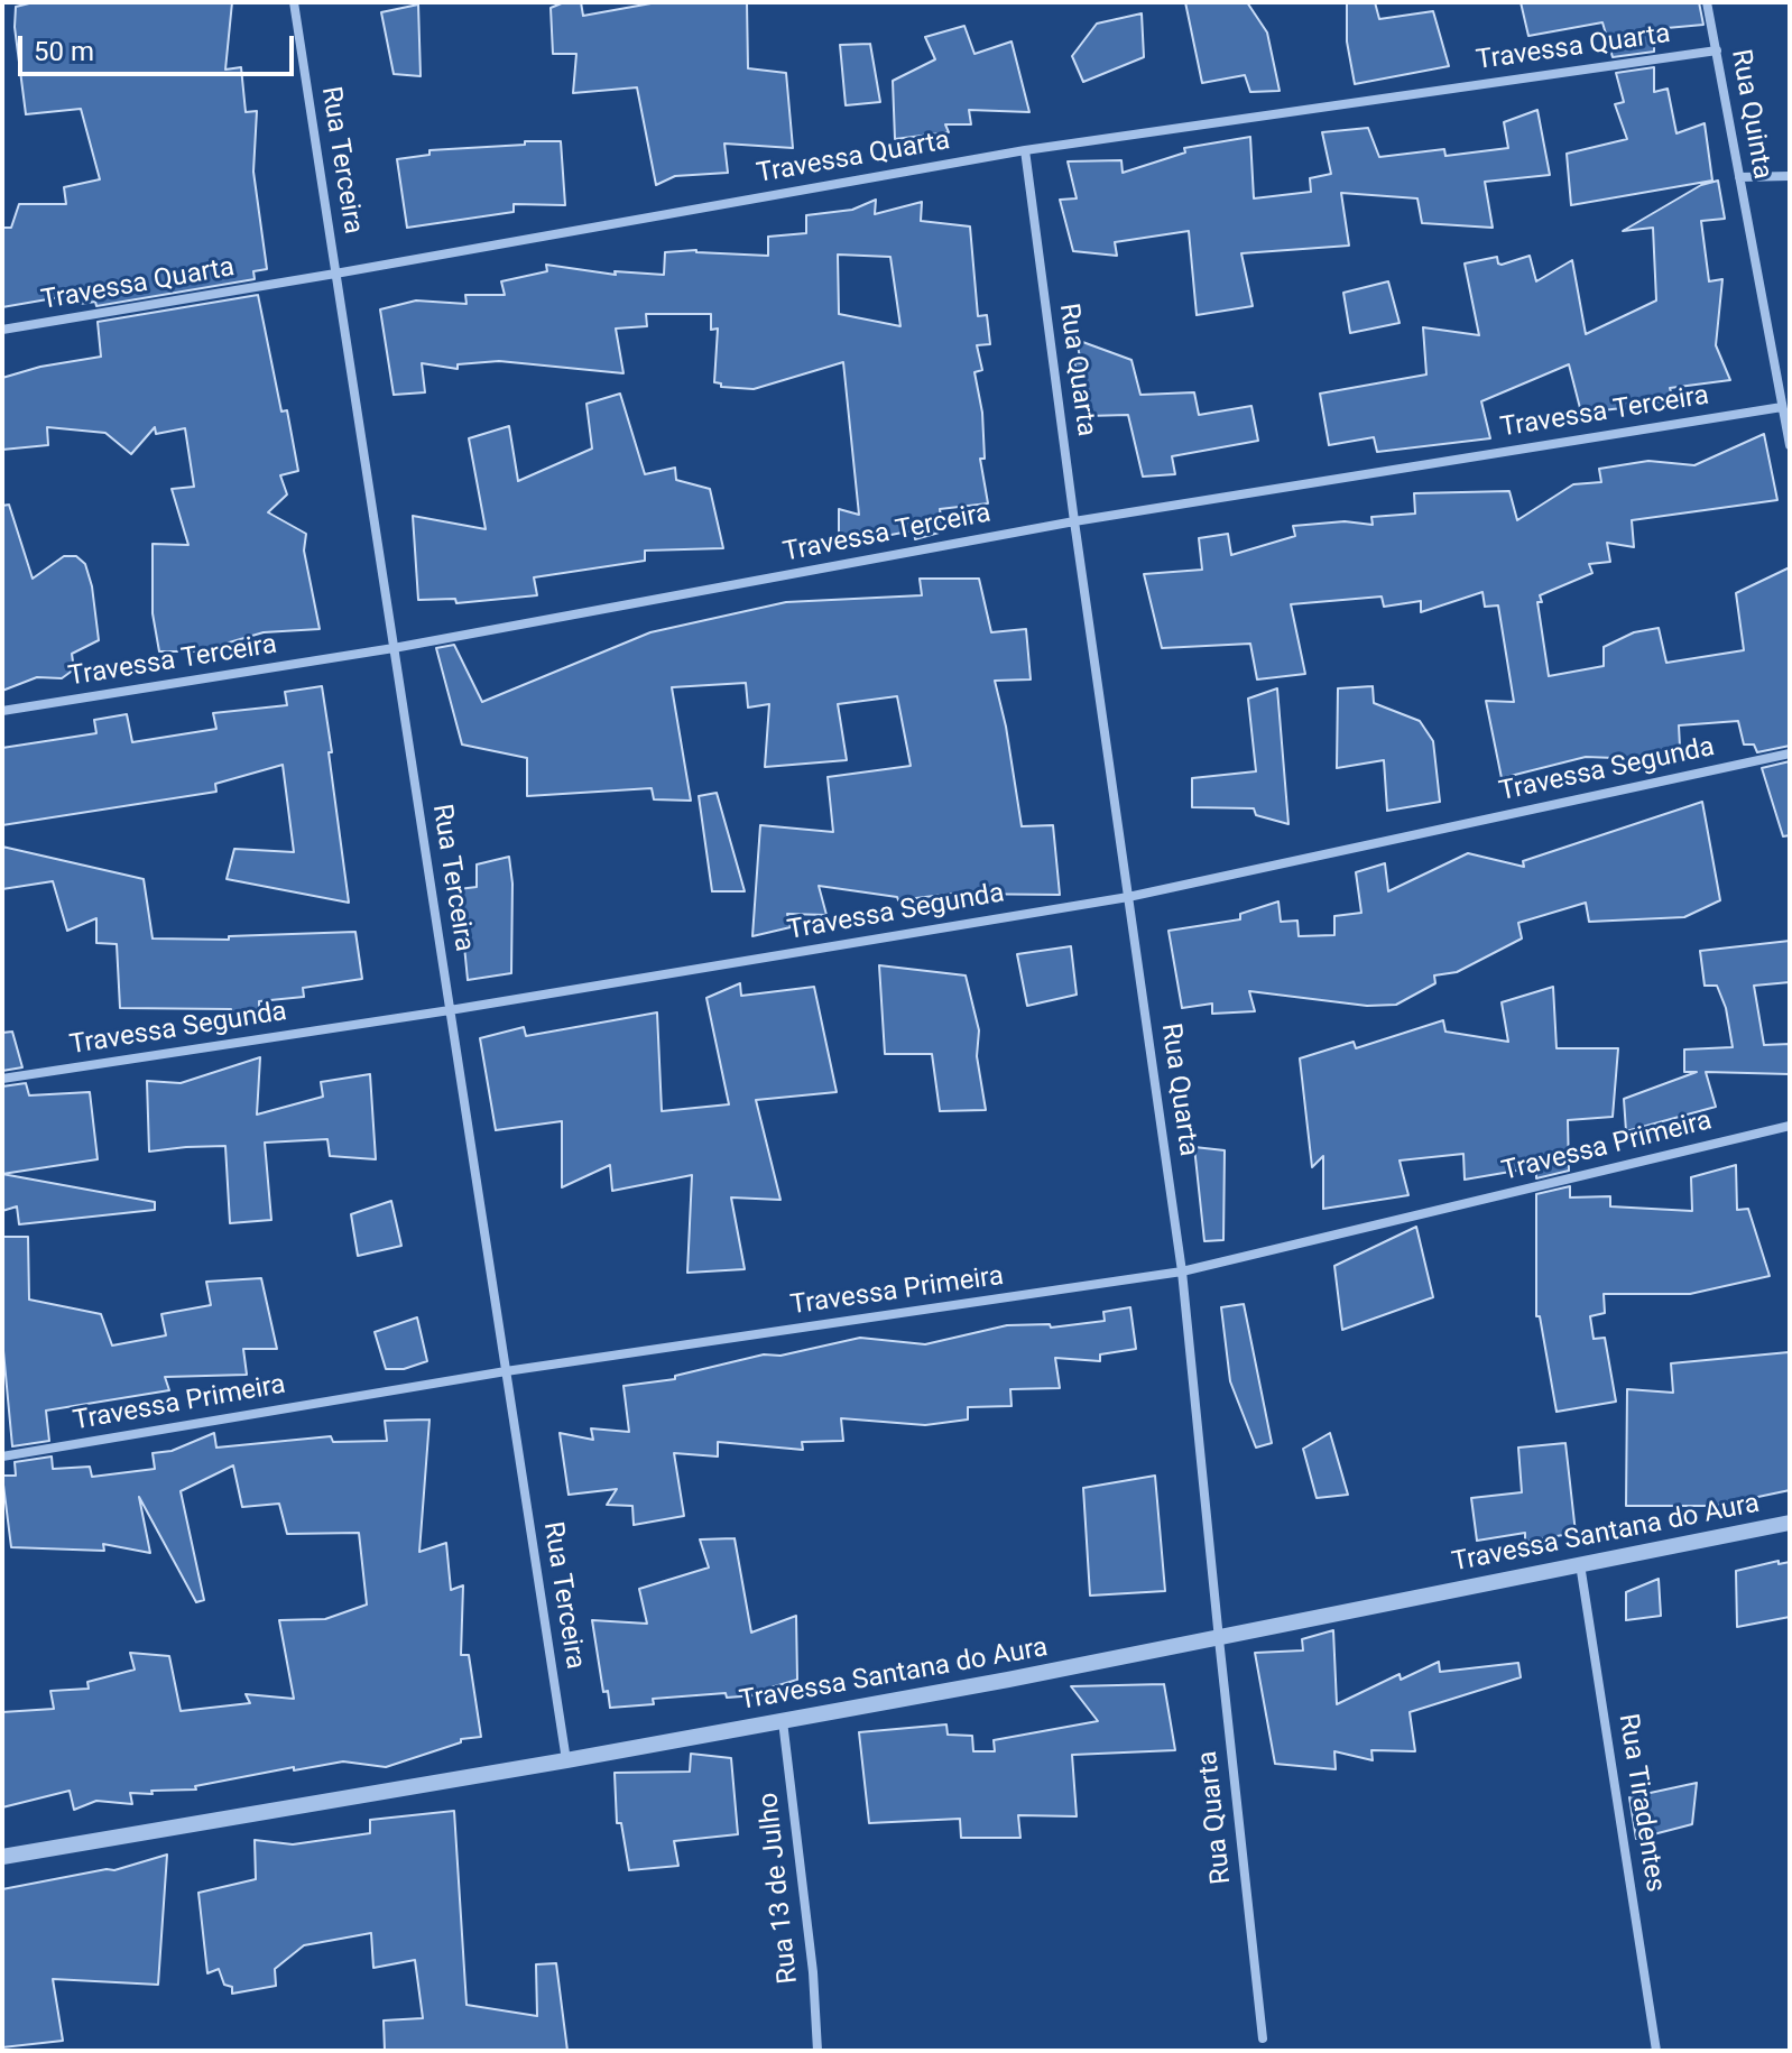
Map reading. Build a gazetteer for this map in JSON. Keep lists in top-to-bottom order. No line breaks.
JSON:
{"streets":{"street":["Travessa Quarta","Rua Quinta","Rua Terceira","Rua Quarta","Travessa Terceira","Travessa Segunda","Travessa Primeira","Travessa Santana do Aura","Rua Tiradentes","Rua 13 de Julho"]},"crossings":[["Travessa Quarta","Rua Quinta"],["Travessa Quarta","Rua Terceira"],["Travessa Quarta","Rua Quarta"],["Rua Quinta","Travessa Terceira"],["Rua Terceira","Travessa Terceira"],["Rua Terceira","Travessa Segunda"],["Rua Terceira","Travessa Primeira"],["Rua Terceira","Travessa Santana do Aura"],["Rua Quarta","Travessa Terceira"],["Rua Quarta","Travessa Segunda"],["Rua Quarta","Travessa Primeira"],["Rua Quarta","Travessa Santana do Aura"],["Travessa Santana do Aura","Rua Tiradentes"],["Travessa Santana do Aura","Rua 13 de Julho"]],"scale_bar":"50 m"}
